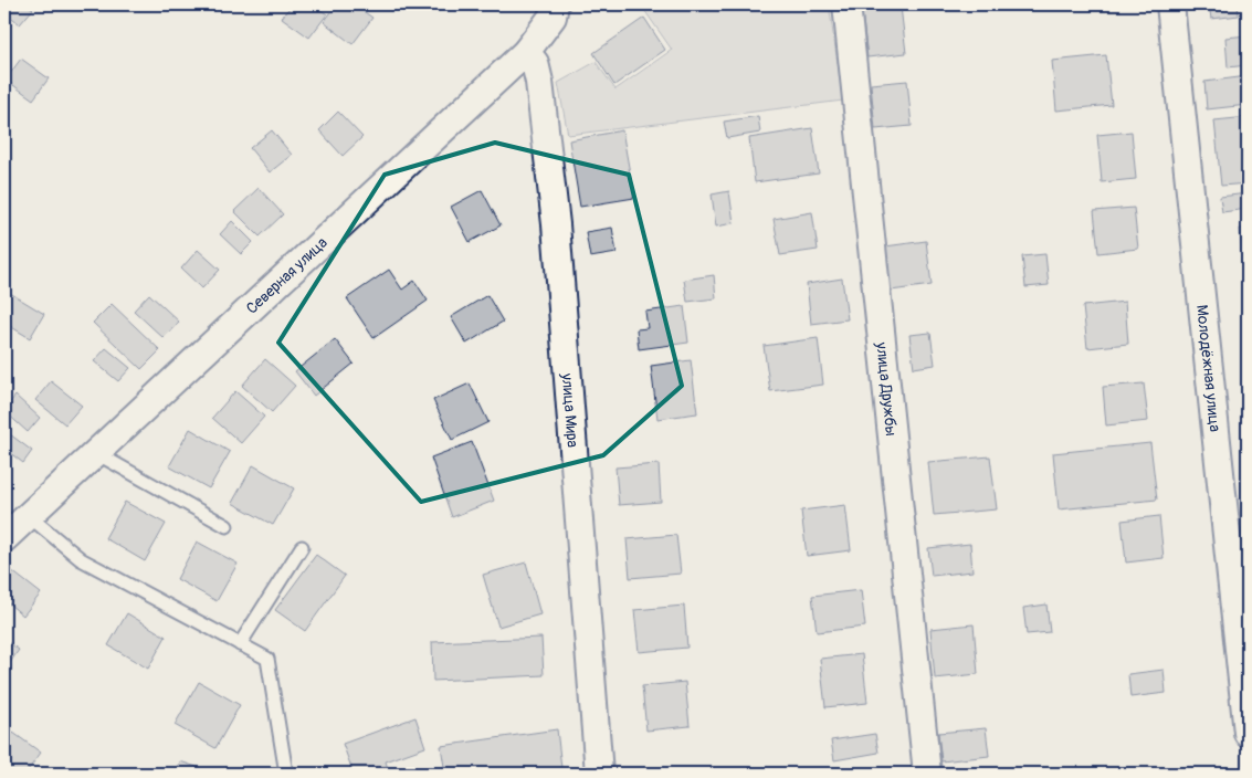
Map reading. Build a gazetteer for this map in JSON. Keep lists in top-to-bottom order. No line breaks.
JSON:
{"streets":{"street":["Северная улица","Молодёжная улица","улица Дружбы","улица Мира"]},"crossings":[["Северная улица","улица Мира"]]}
